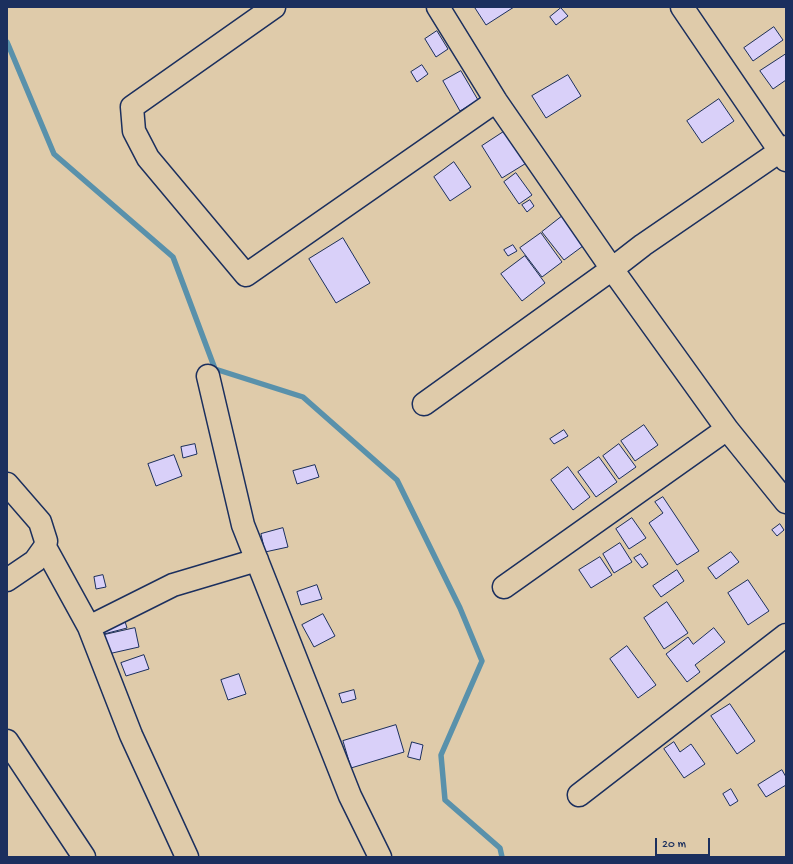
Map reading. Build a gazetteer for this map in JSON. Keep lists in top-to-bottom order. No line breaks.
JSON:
{"scale_bar":"20 m"}
